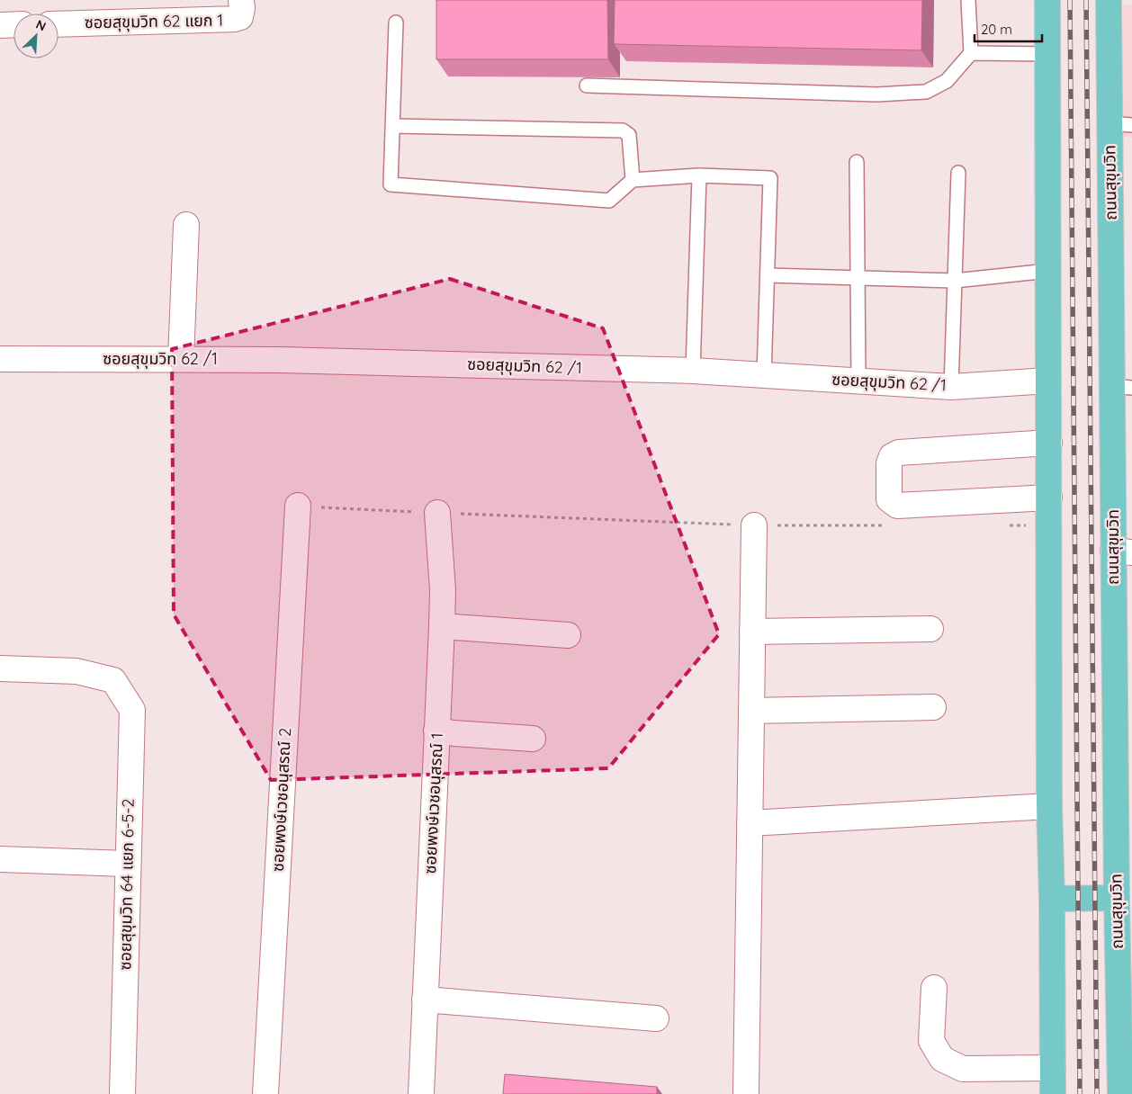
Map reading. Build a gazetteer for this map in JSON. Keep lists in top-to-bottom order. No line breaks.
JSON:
{"streets":{"main road":["ถนนสุขุมวิท"],"street":["ซอยสุขุมวิท 62 แยก 1","ซอยสุขุมวิท 62 /1","ซอยพงษ์เวชอนุสรณ์ 2","ซอยพงษ์เวชอนุสรณ์ 1","ซอยสุขุมวิท 64 แยก 6-5-2"]},"scale_bar":"20 m","north":"top right"}
